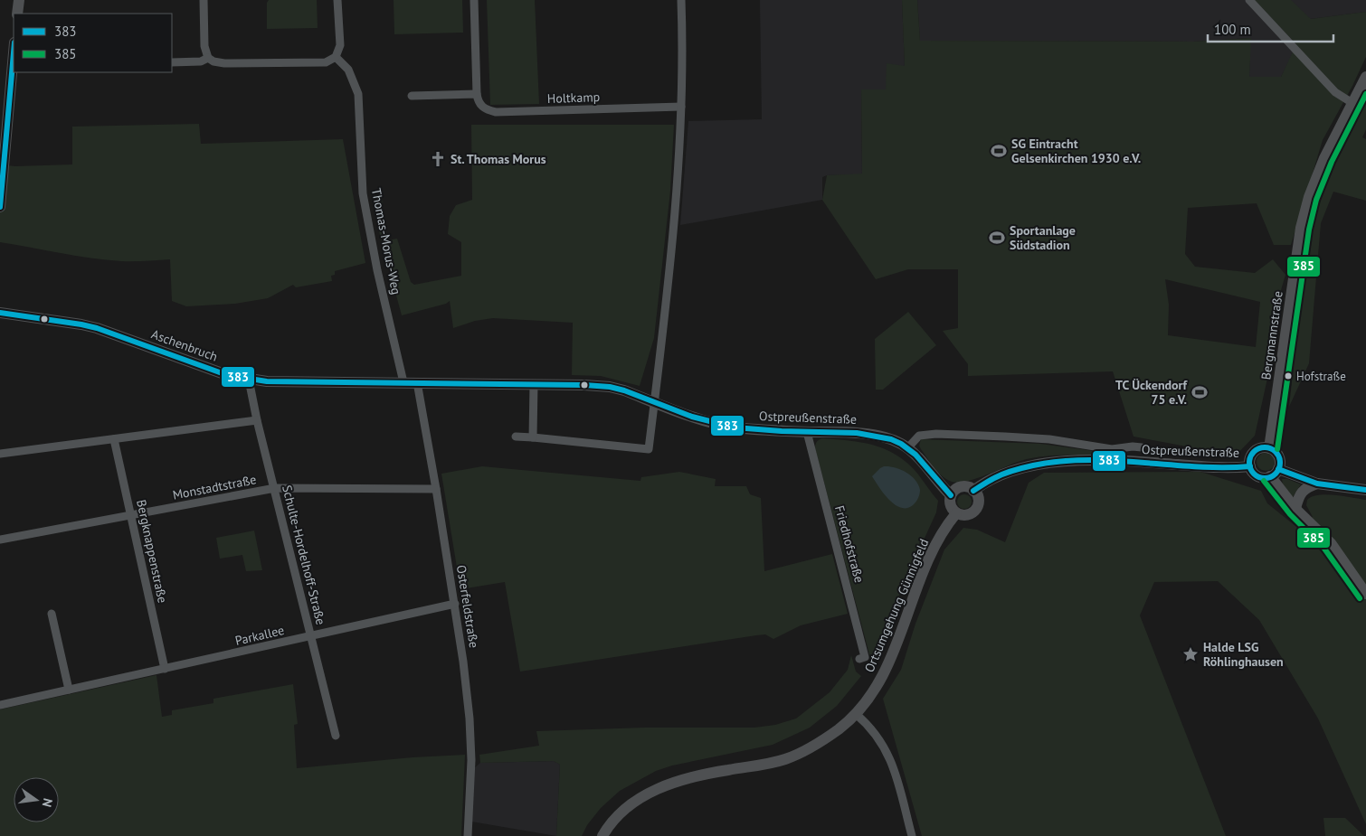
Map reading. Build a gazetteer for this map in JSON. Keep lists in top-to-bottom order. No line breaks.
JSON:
{"streets":{"street":["Holtkamp","Thomas-Morus-Weg","Bergmannstraße","Aschenbruch","Ostpreußenstraße","Monstadtstraße","Friedhofstraße","Bergknappenstraße","Schulte-Hordelhoff-Straße","Ortsumgehung Günnigfeld","Osterfeldstraße","Parkallee"]},"crossings":[["Thomas-Morus-Weg","Aschenbruch"],["Bergmannstraße","Ostpreußenstraße"],["Aschenbruch","Ostpreußenstraße"],["Aschenbruch","Schulte-Hordelhoff-Straße"],["Aschenbruch","Osterfeldstraße"],["Ostpreußenstraße","Friedhofstraße"],["Ostpreußenstraße","Ortsumgehung Günnigfeld"],["Ostpreußenstraße","Osterfeldstraße"],["Monstadtstraße","Bergknappenstraße"],["Monstadtstraße","Schulte-Hordelhoff-Straße"],["Monstadtstraße","Osterfeldstraße"],["Bergknappenstraße","Parkallee"],["Schulte-Hordelhoff-Straße","Parkallee"],["Osterfeldstraße","Parkallee"]],"places":{"sports":["SG Eintracht Gelsenkirchen 1930 e.V.","Sportanlage Südstadion","TC Ückendorf 75 e.V."],"church":["St. Thomas Morus"],"other":["Hofstraße"],"place":["Halde LSG Röhlinghausen"]},"lines":["transit line 383","transit line 385"],"legend":["383","385"],"scale_bar":"100 m","north":"right"}
